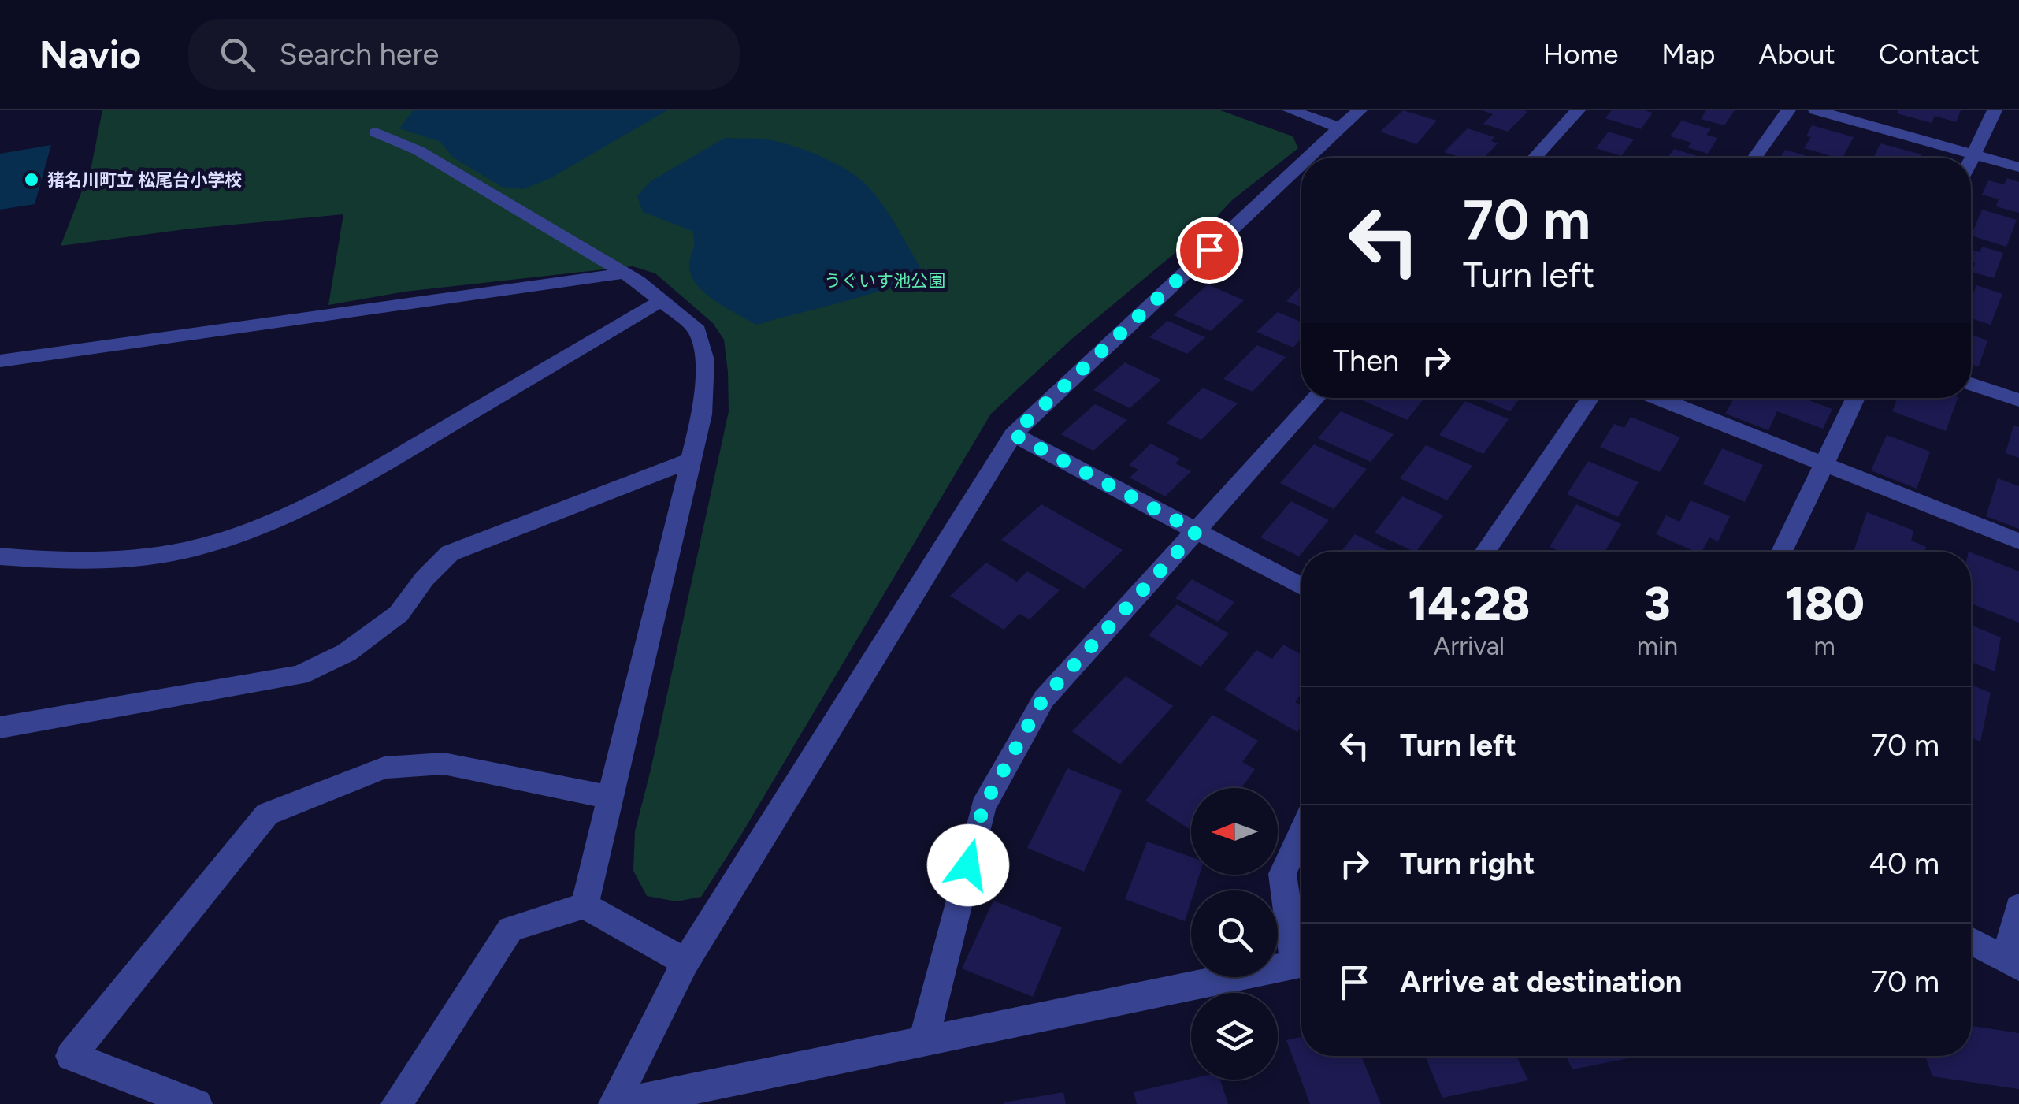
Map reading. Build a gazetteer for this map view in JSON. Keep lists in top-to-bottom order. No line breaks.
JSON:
{"parks":["うぐいす池公園"],"places":["猪名川町立 松尾台小学校"],"north":"left","page":{"header":"Navio","search":"Search here","nav":["Home","Map","About","Contact"],"turn":["70 m","Turn left"],"then":"Then","eta":["14:28","Arrival","3","min","180","m"],"list":[{"name":"Turn left","value":"70 m"},{"name":"Turn right","value":"40 m"},{"name":"Arrive at destination","value":"70 m"}]}}
